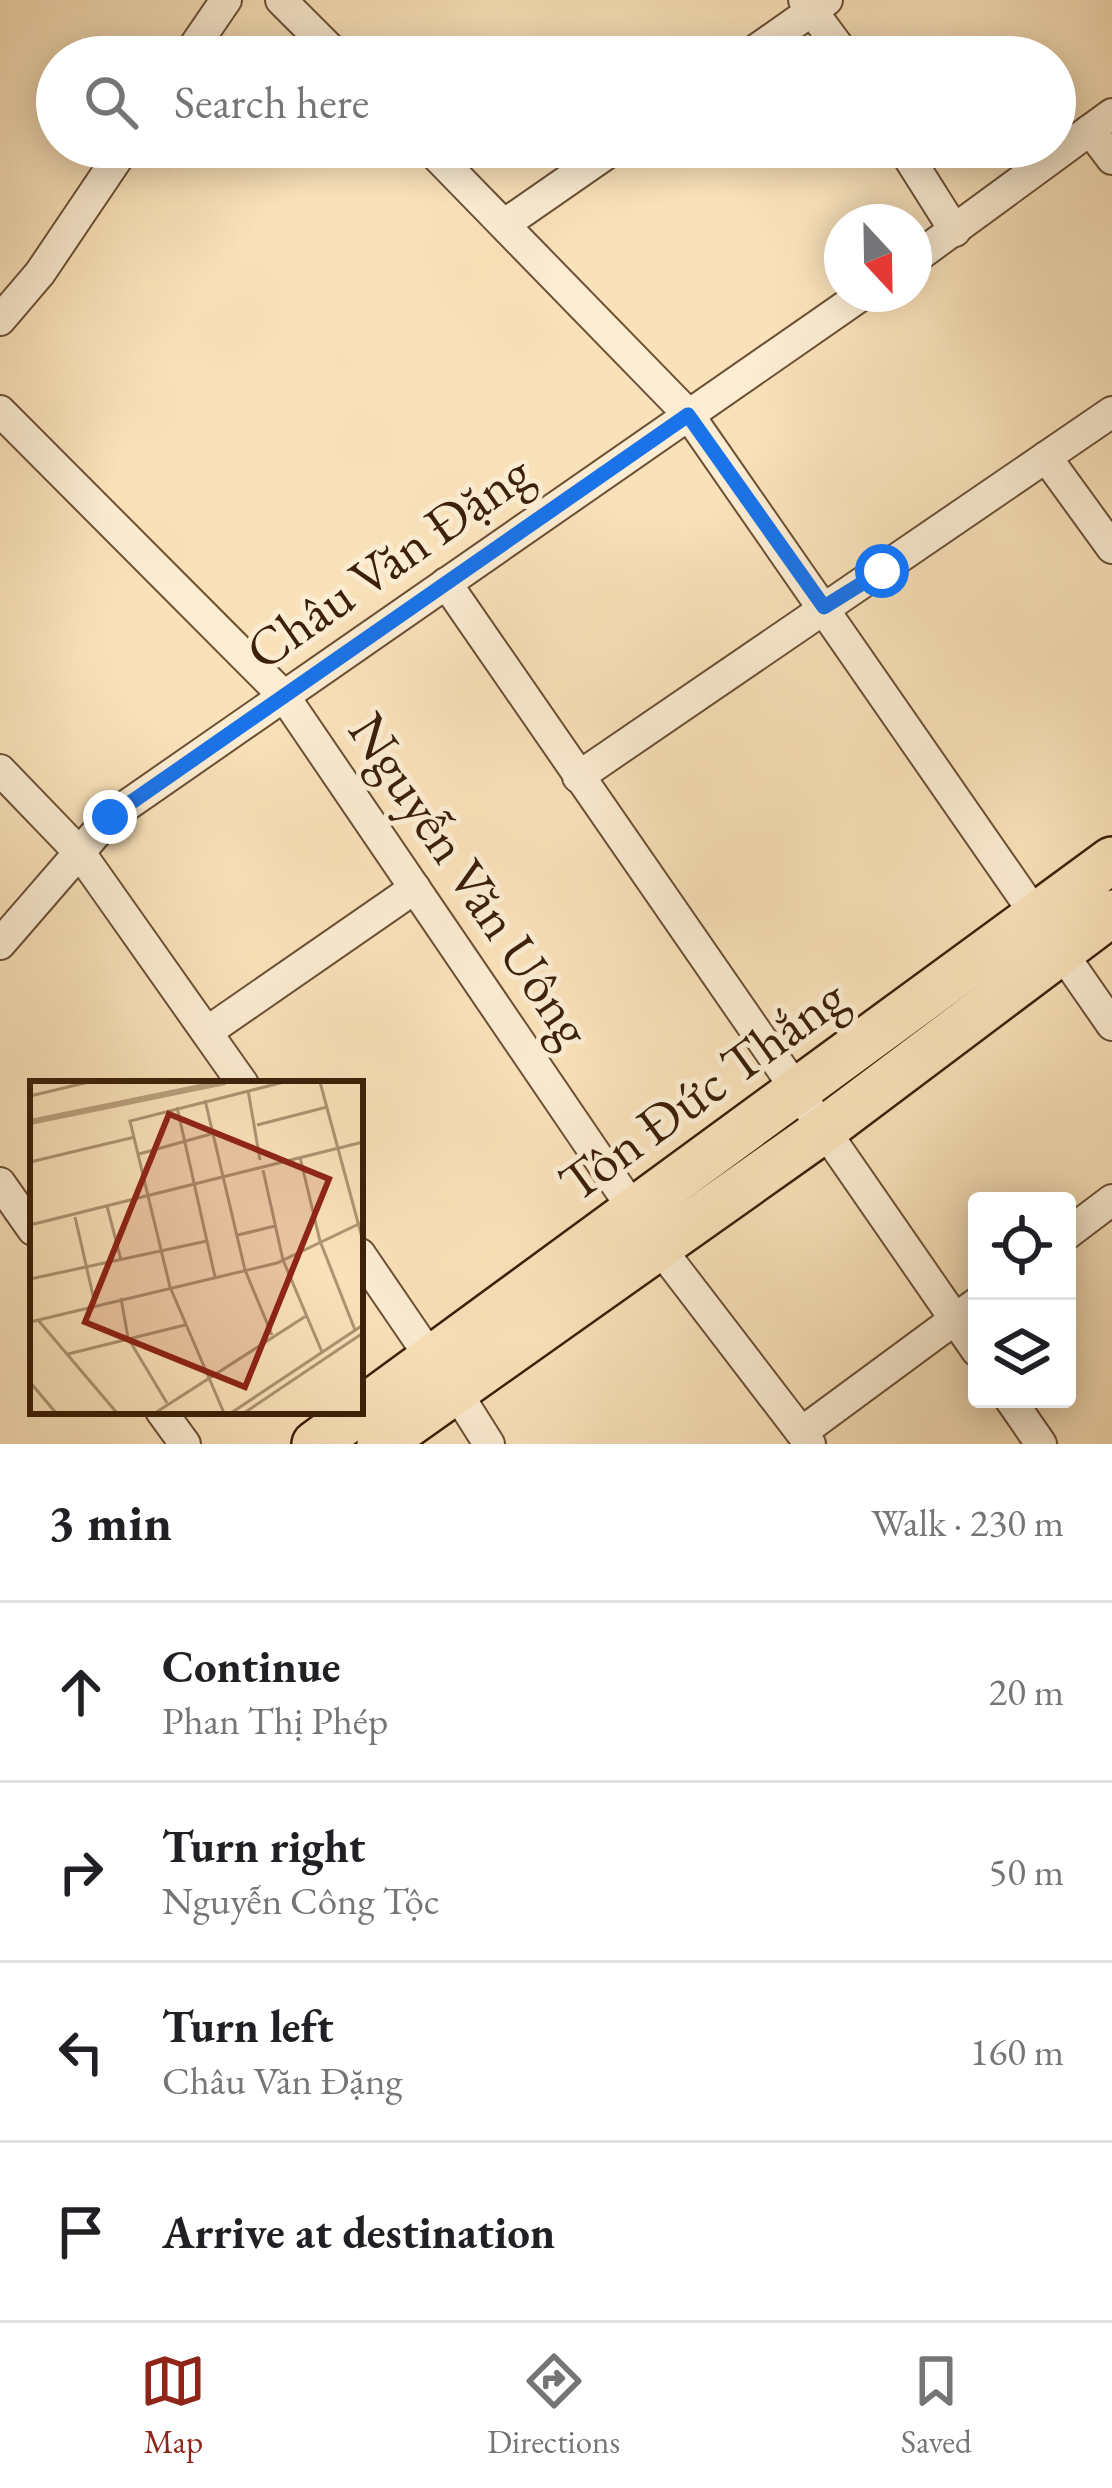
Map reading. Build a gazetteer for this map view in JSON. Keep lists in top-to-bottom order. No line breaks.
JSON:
{"streets":{"highway":["Tôn Đức Thắng"],"street":["Châu Văn Đặng","Nguyễn Văn Uông"]},"crossings":[["Châu Văn Đặng","Nguyễn Văn Uông"],["Nguyễn Văn Uông","Tôn Đức Thắng"]],"north":"bottom","page":{"search":"Search here","heading":["3 min","Walk · 230 m"],"list":[["Continue","Phan Thị Phép","20 m"],["Turn right","Nguyễn Công Tộc","50 m"],["Turn left","Châu Văn Đặng","160 m"],"Arrive at destination"],"nav":["Map","Directions","Saved"]}}
